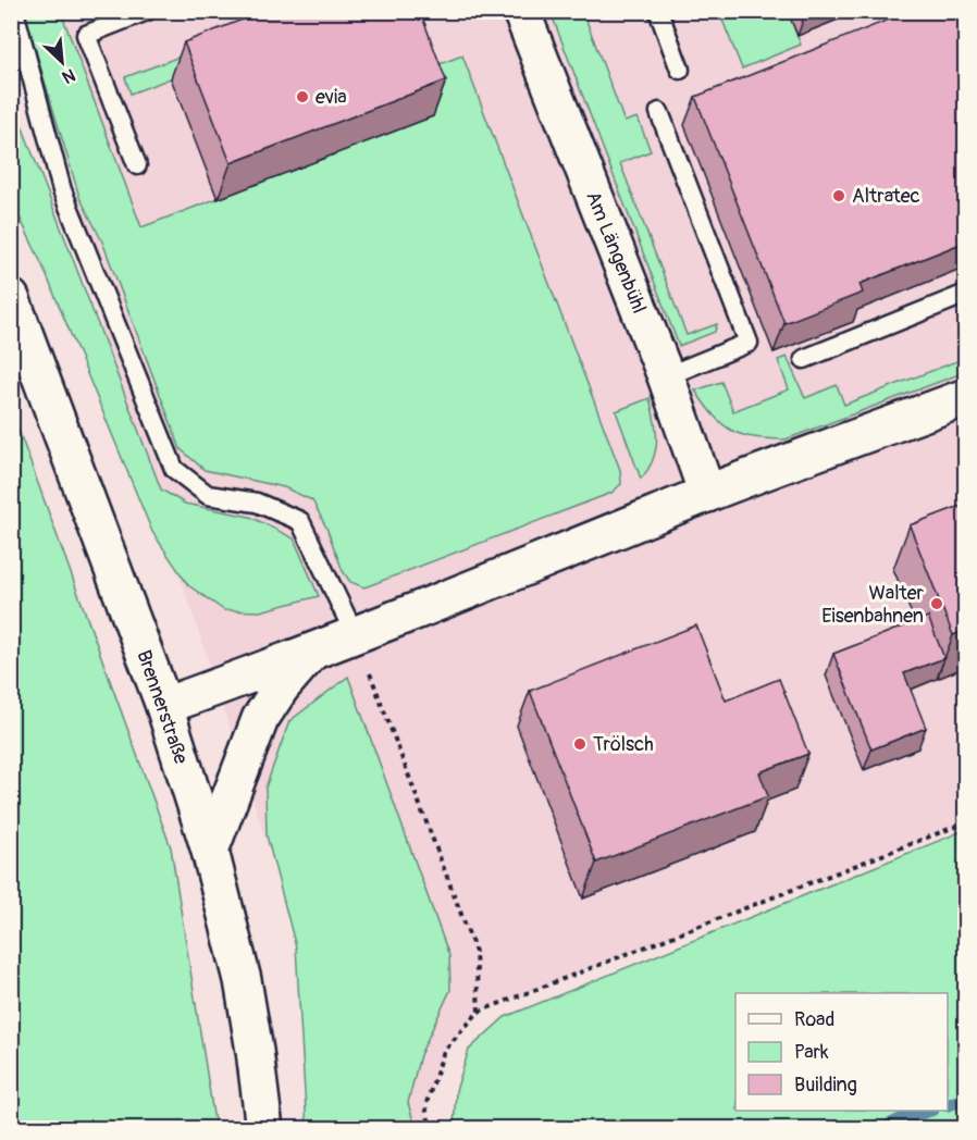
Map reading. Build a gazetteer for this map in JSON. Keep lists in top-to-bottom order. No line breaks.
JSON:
{"streets":{"street":["Am Längenbühl","Brennerstraße"]},"places":["evia","Altratec","Walter Eisenbahnen","Trölsch"],"legend":["Road","Park","Building"],"north":"bottom right"}
